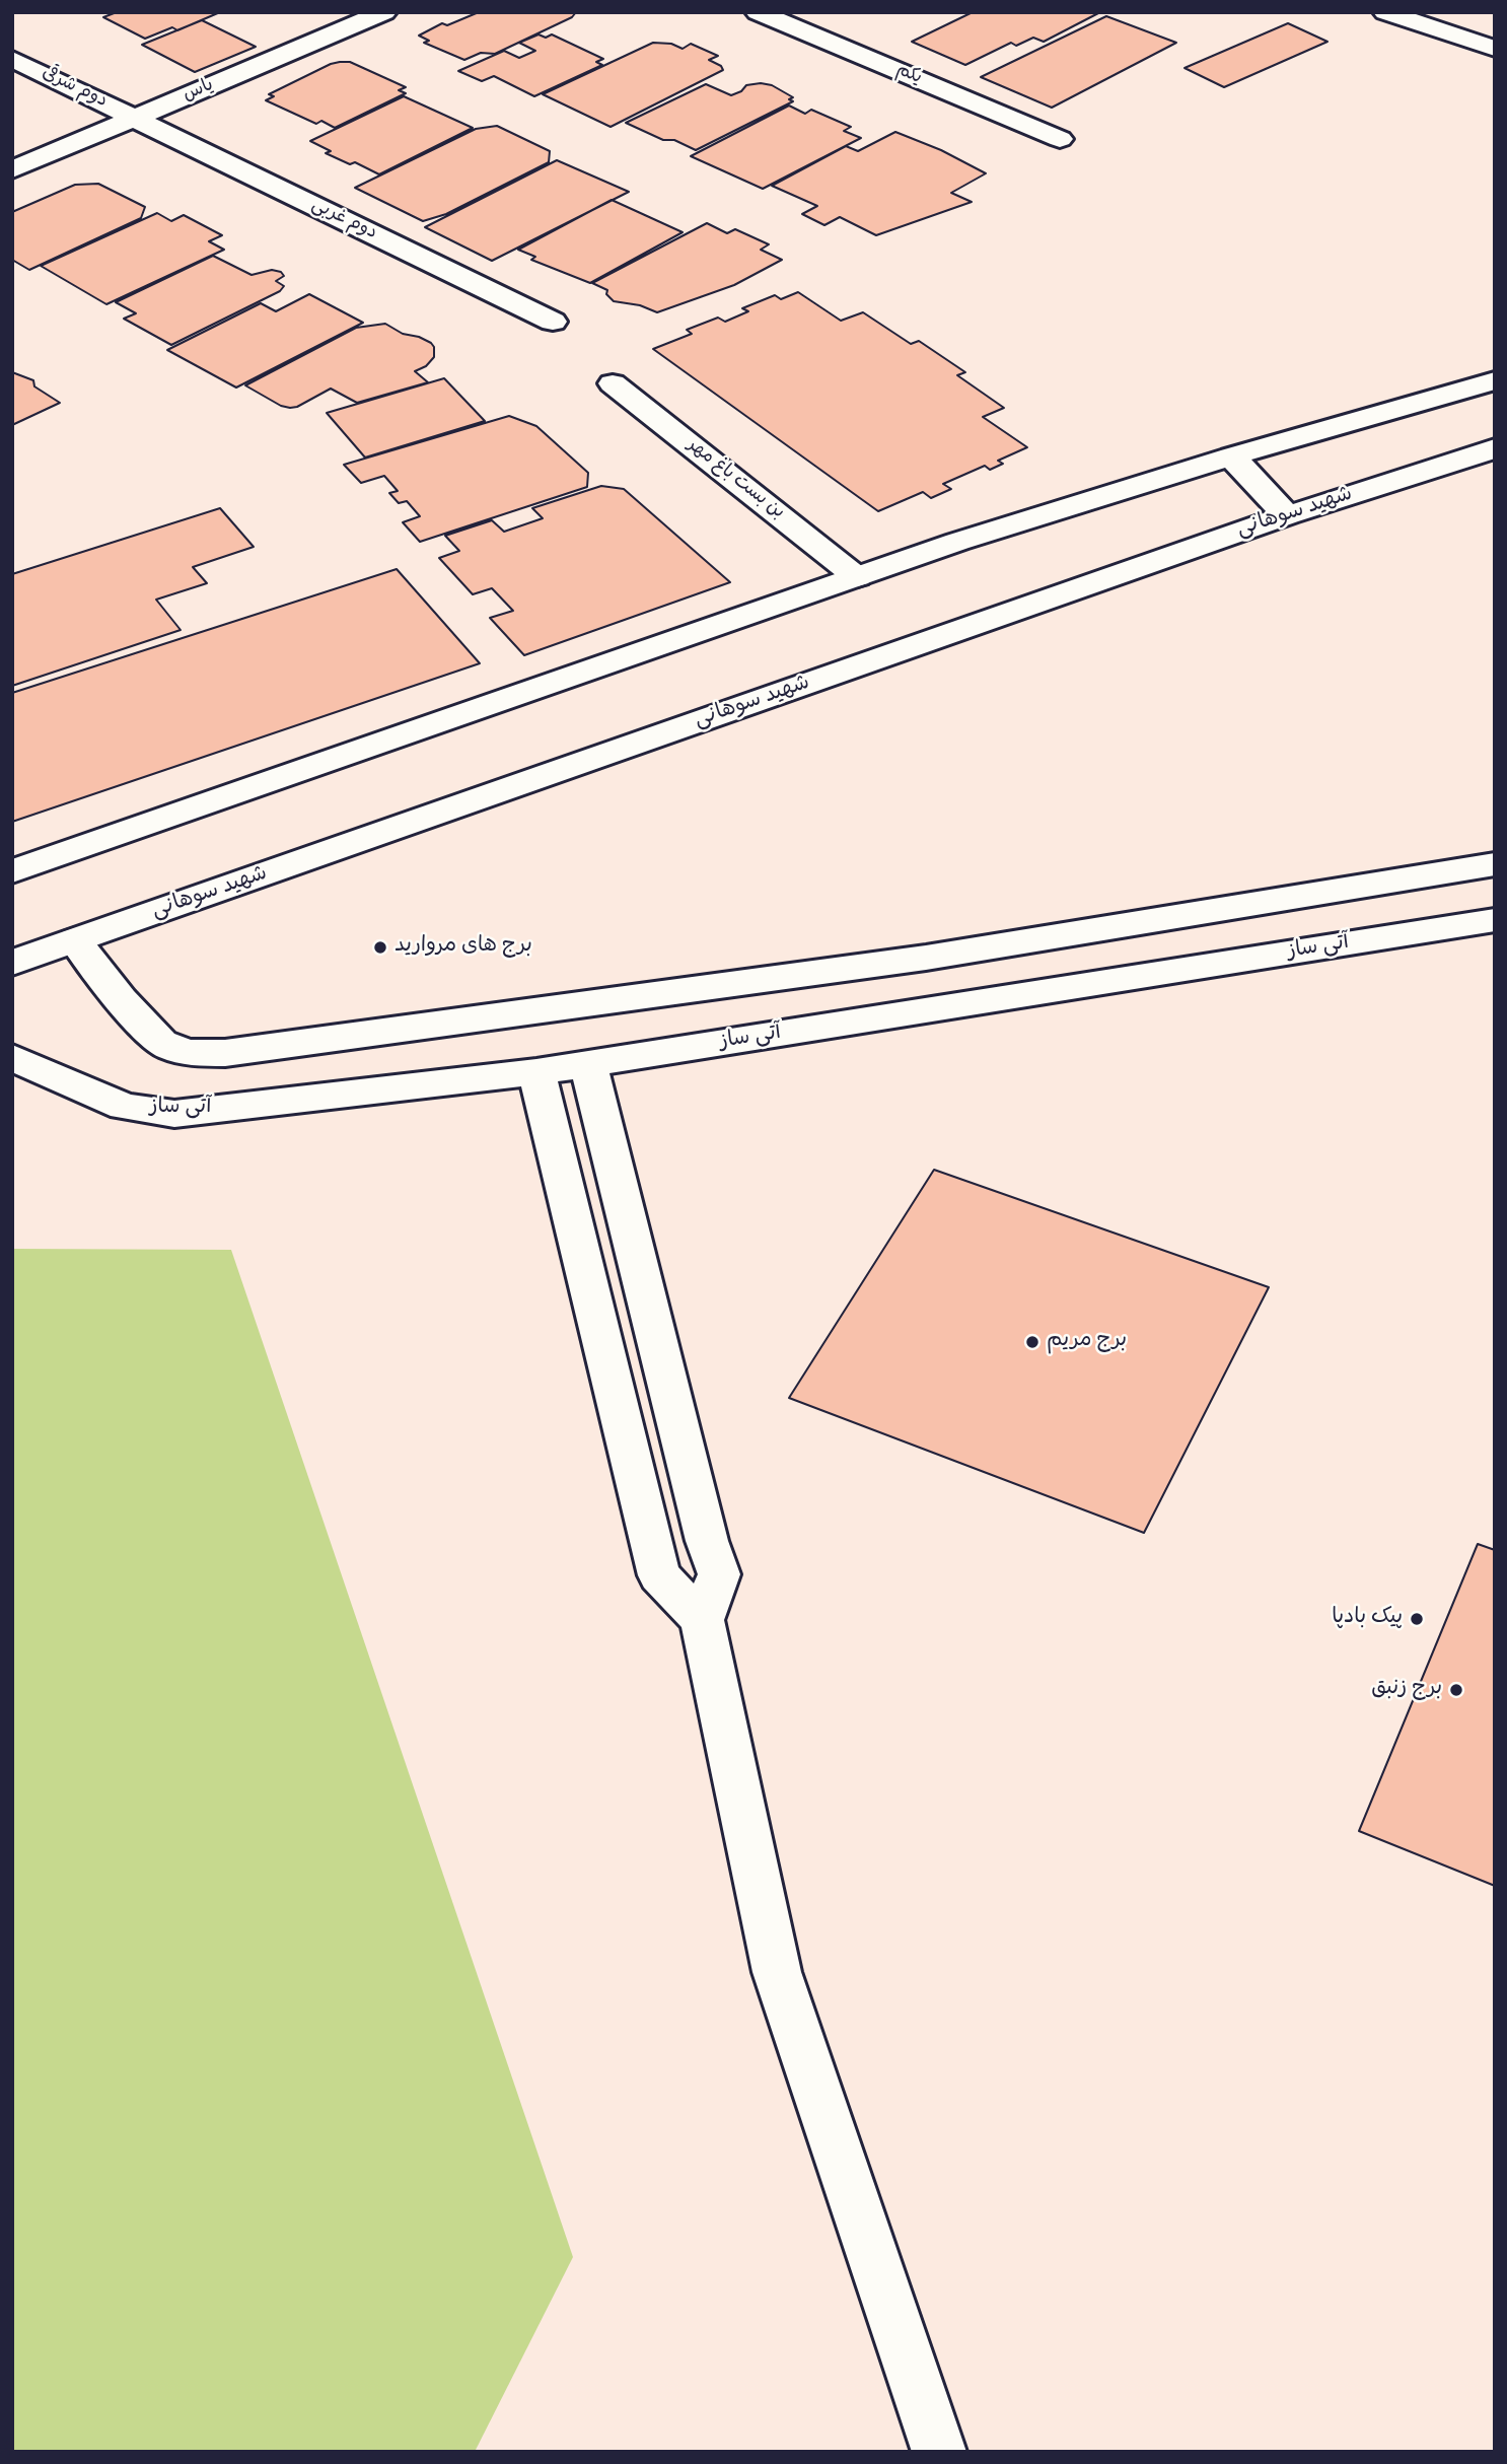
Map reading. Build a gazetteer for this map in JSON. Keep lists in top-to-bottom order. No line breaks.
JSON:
{"streets":{"street":["یکم","دوم شرقی","یاس","دوم غربی","بن بست باغ مهر","شهید سوهانی","آتی ساز"]},"crossings":[["دوم شرقی","یاس"],["دوم شرقی","دوم غربی"],["یاس","دوم غربی"]],"places":["برج های مروارید","برج مریم","پیک بادپا","برج زنبق"]}
